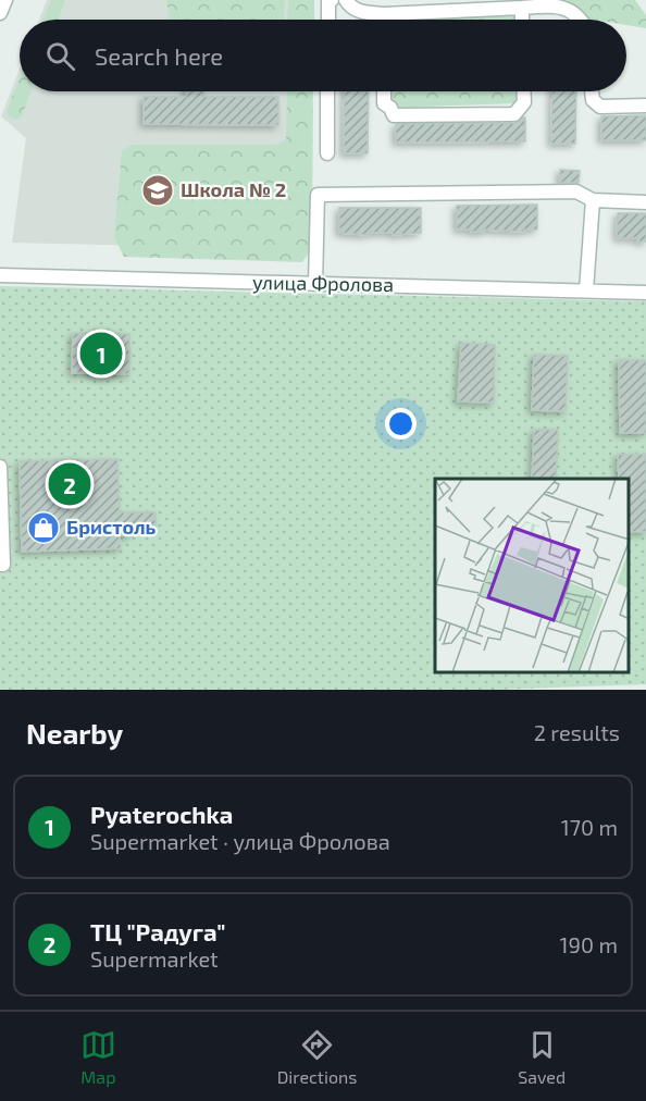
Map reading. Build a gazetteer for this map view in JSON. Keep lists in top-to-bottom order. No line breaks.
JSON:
{"streets":{"street":["улица Фролова"]},"places":{"school or university":["Школа № 2"],"shop":["Бристоль"]},"page":{"search":"Search here","pins":["1","2"],"heading":["Nearby","2 results"],"list":[{"mark":"1","name":"Pyaterochka","note":"Supermarket · улица Фролова","value":"170 m"},{"mark":"2","name":"ТЦ \"Радуга\"","note":"Supermarket","value":"190 m"}],"nav":["Map","Directions","Saved"]}}
